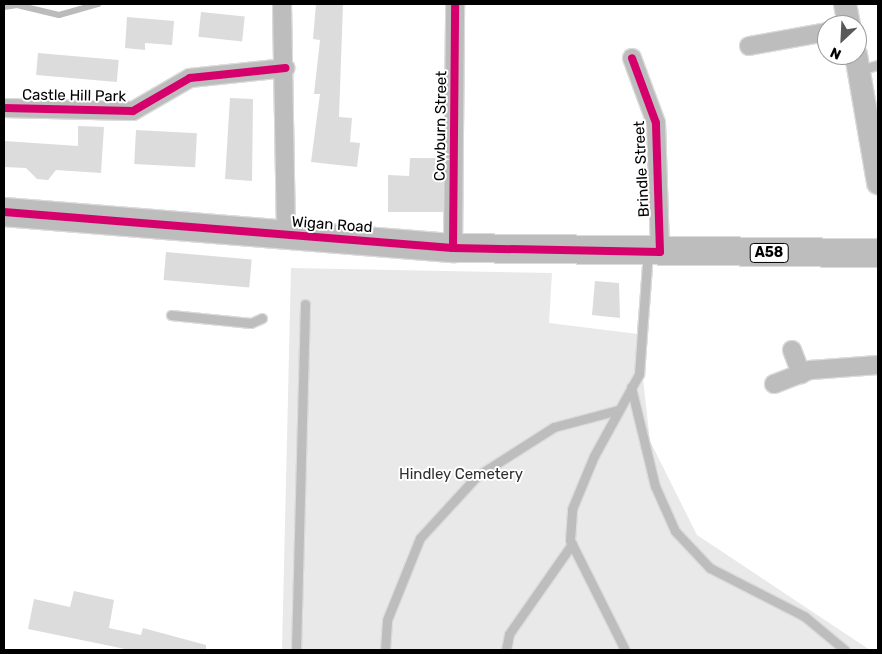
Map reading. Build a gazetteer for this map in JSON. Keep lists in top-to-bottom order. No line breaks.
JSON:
{"streets":{"highway":["Wigan Road","A58"],"street":["Castle Hill Park","Cowburn Street","Brindle Street"]},"crossings":[["Cowburn Street","Wigan Road"],["Brindle Street","Wigan Road"]],"parks":["Hindley Cemetery"],"north":"bottom left"}
